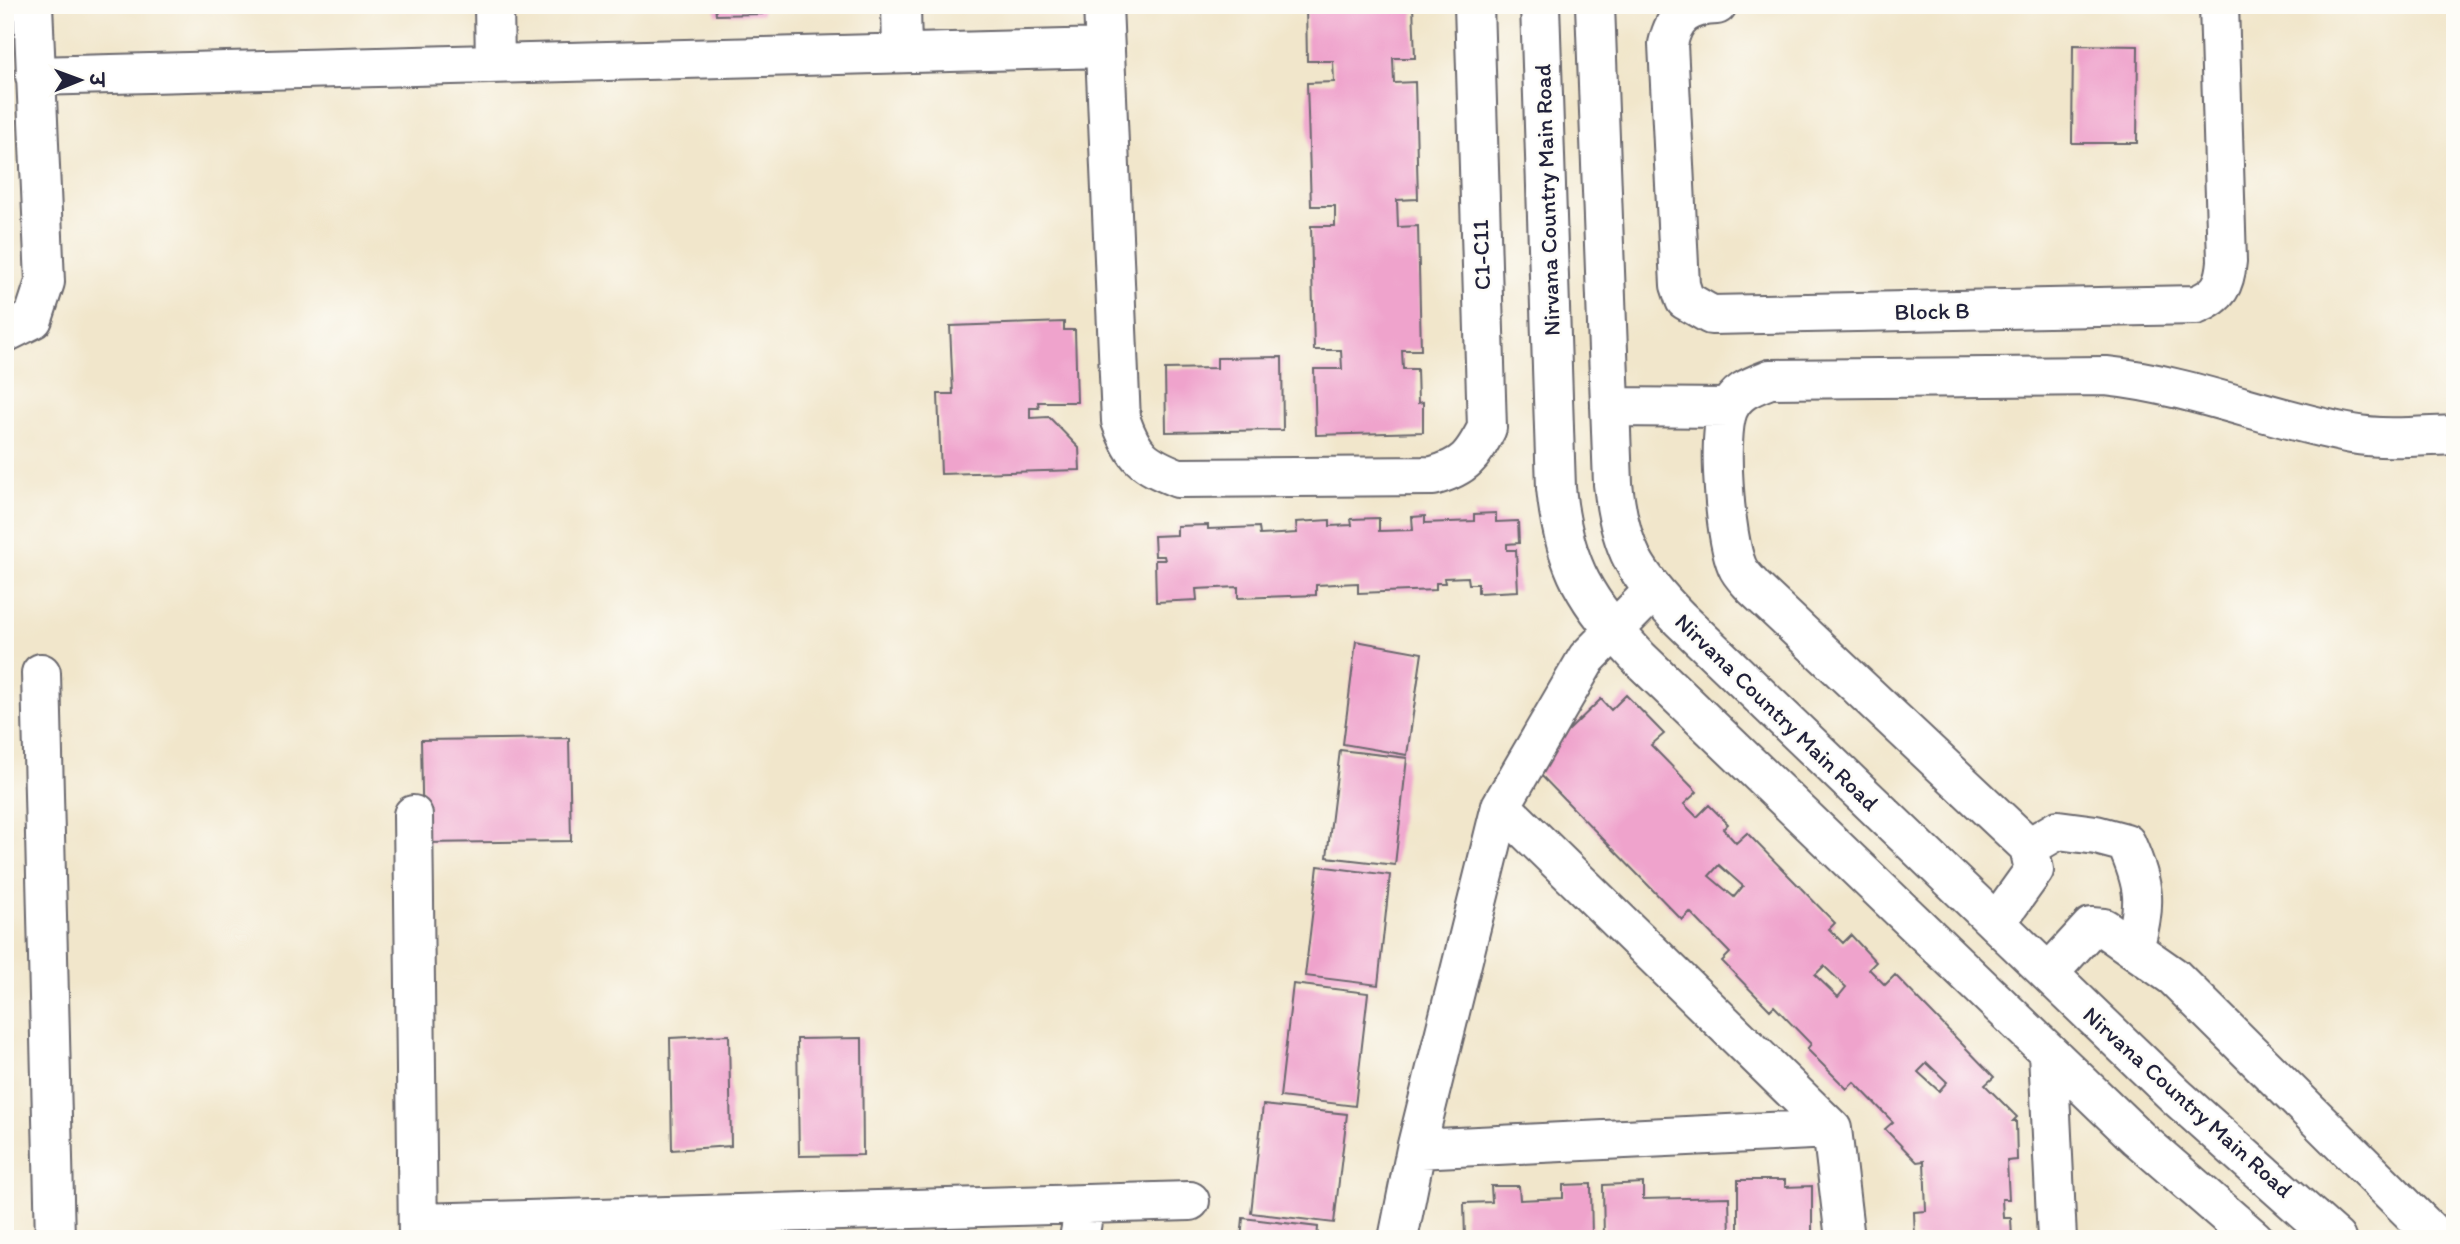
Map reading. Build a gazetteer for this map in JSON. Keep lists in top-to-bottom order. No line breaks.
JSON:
{"streets":{"street":["Nirvana Country Main Road","C1-C11","Block B"]},"north":"right"}
